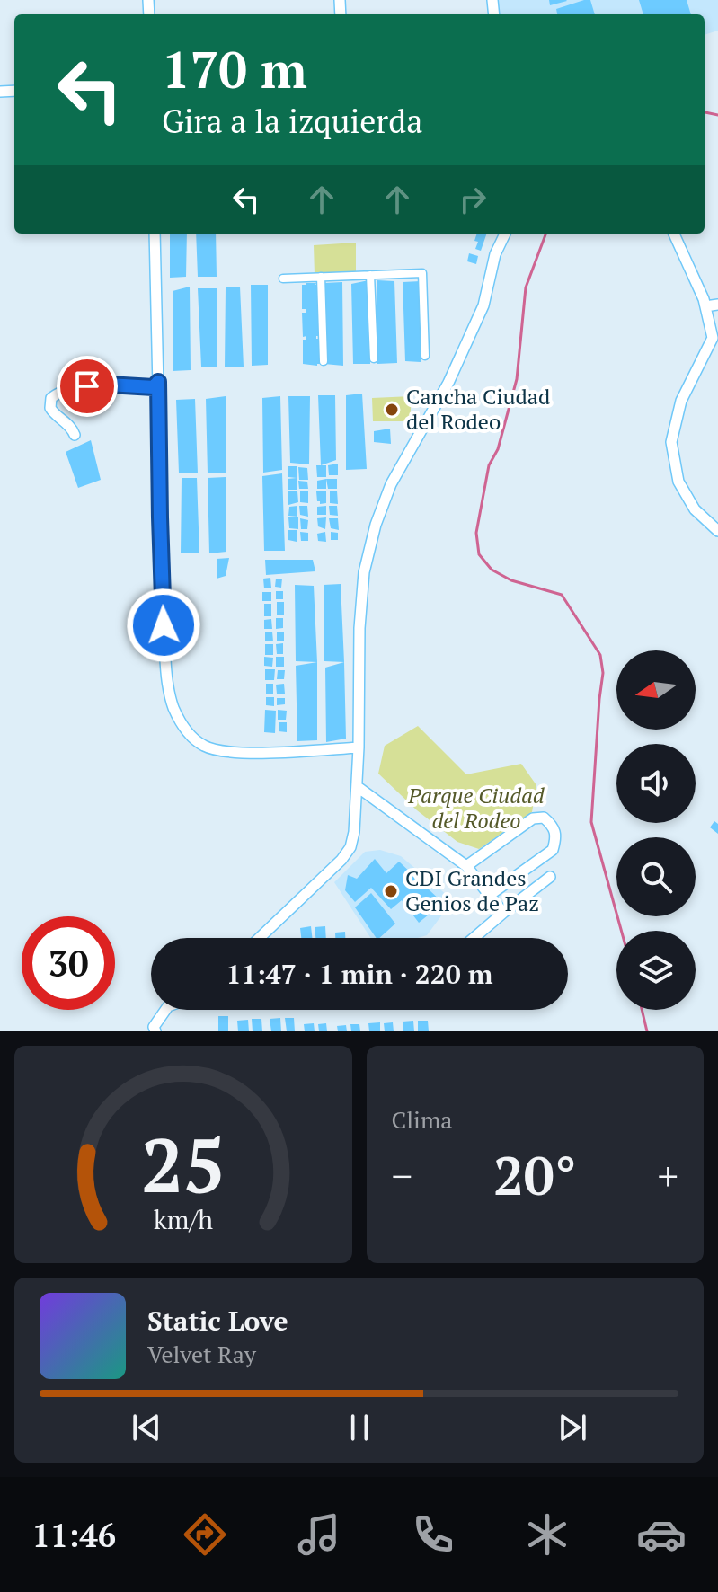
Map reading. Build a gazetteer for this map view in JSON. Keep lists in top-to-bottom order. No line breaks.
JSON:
{"parks":["Parque Ciudad del Rodeo"],"places":["Cancha Ciudad del Rodeo","CDI Grandes Genios de Paz"],"north":"left","page":{"turn":["170 m","Gira a la izquierda"],"limit":"30","trip":"11:47 · 1 min · 220 m","tile":"Clima","heat":["−","20°","+"],"song":["Static Love","Velvet Ray"],"tabs":"11:46","gauge":["25","km/h"]}}
